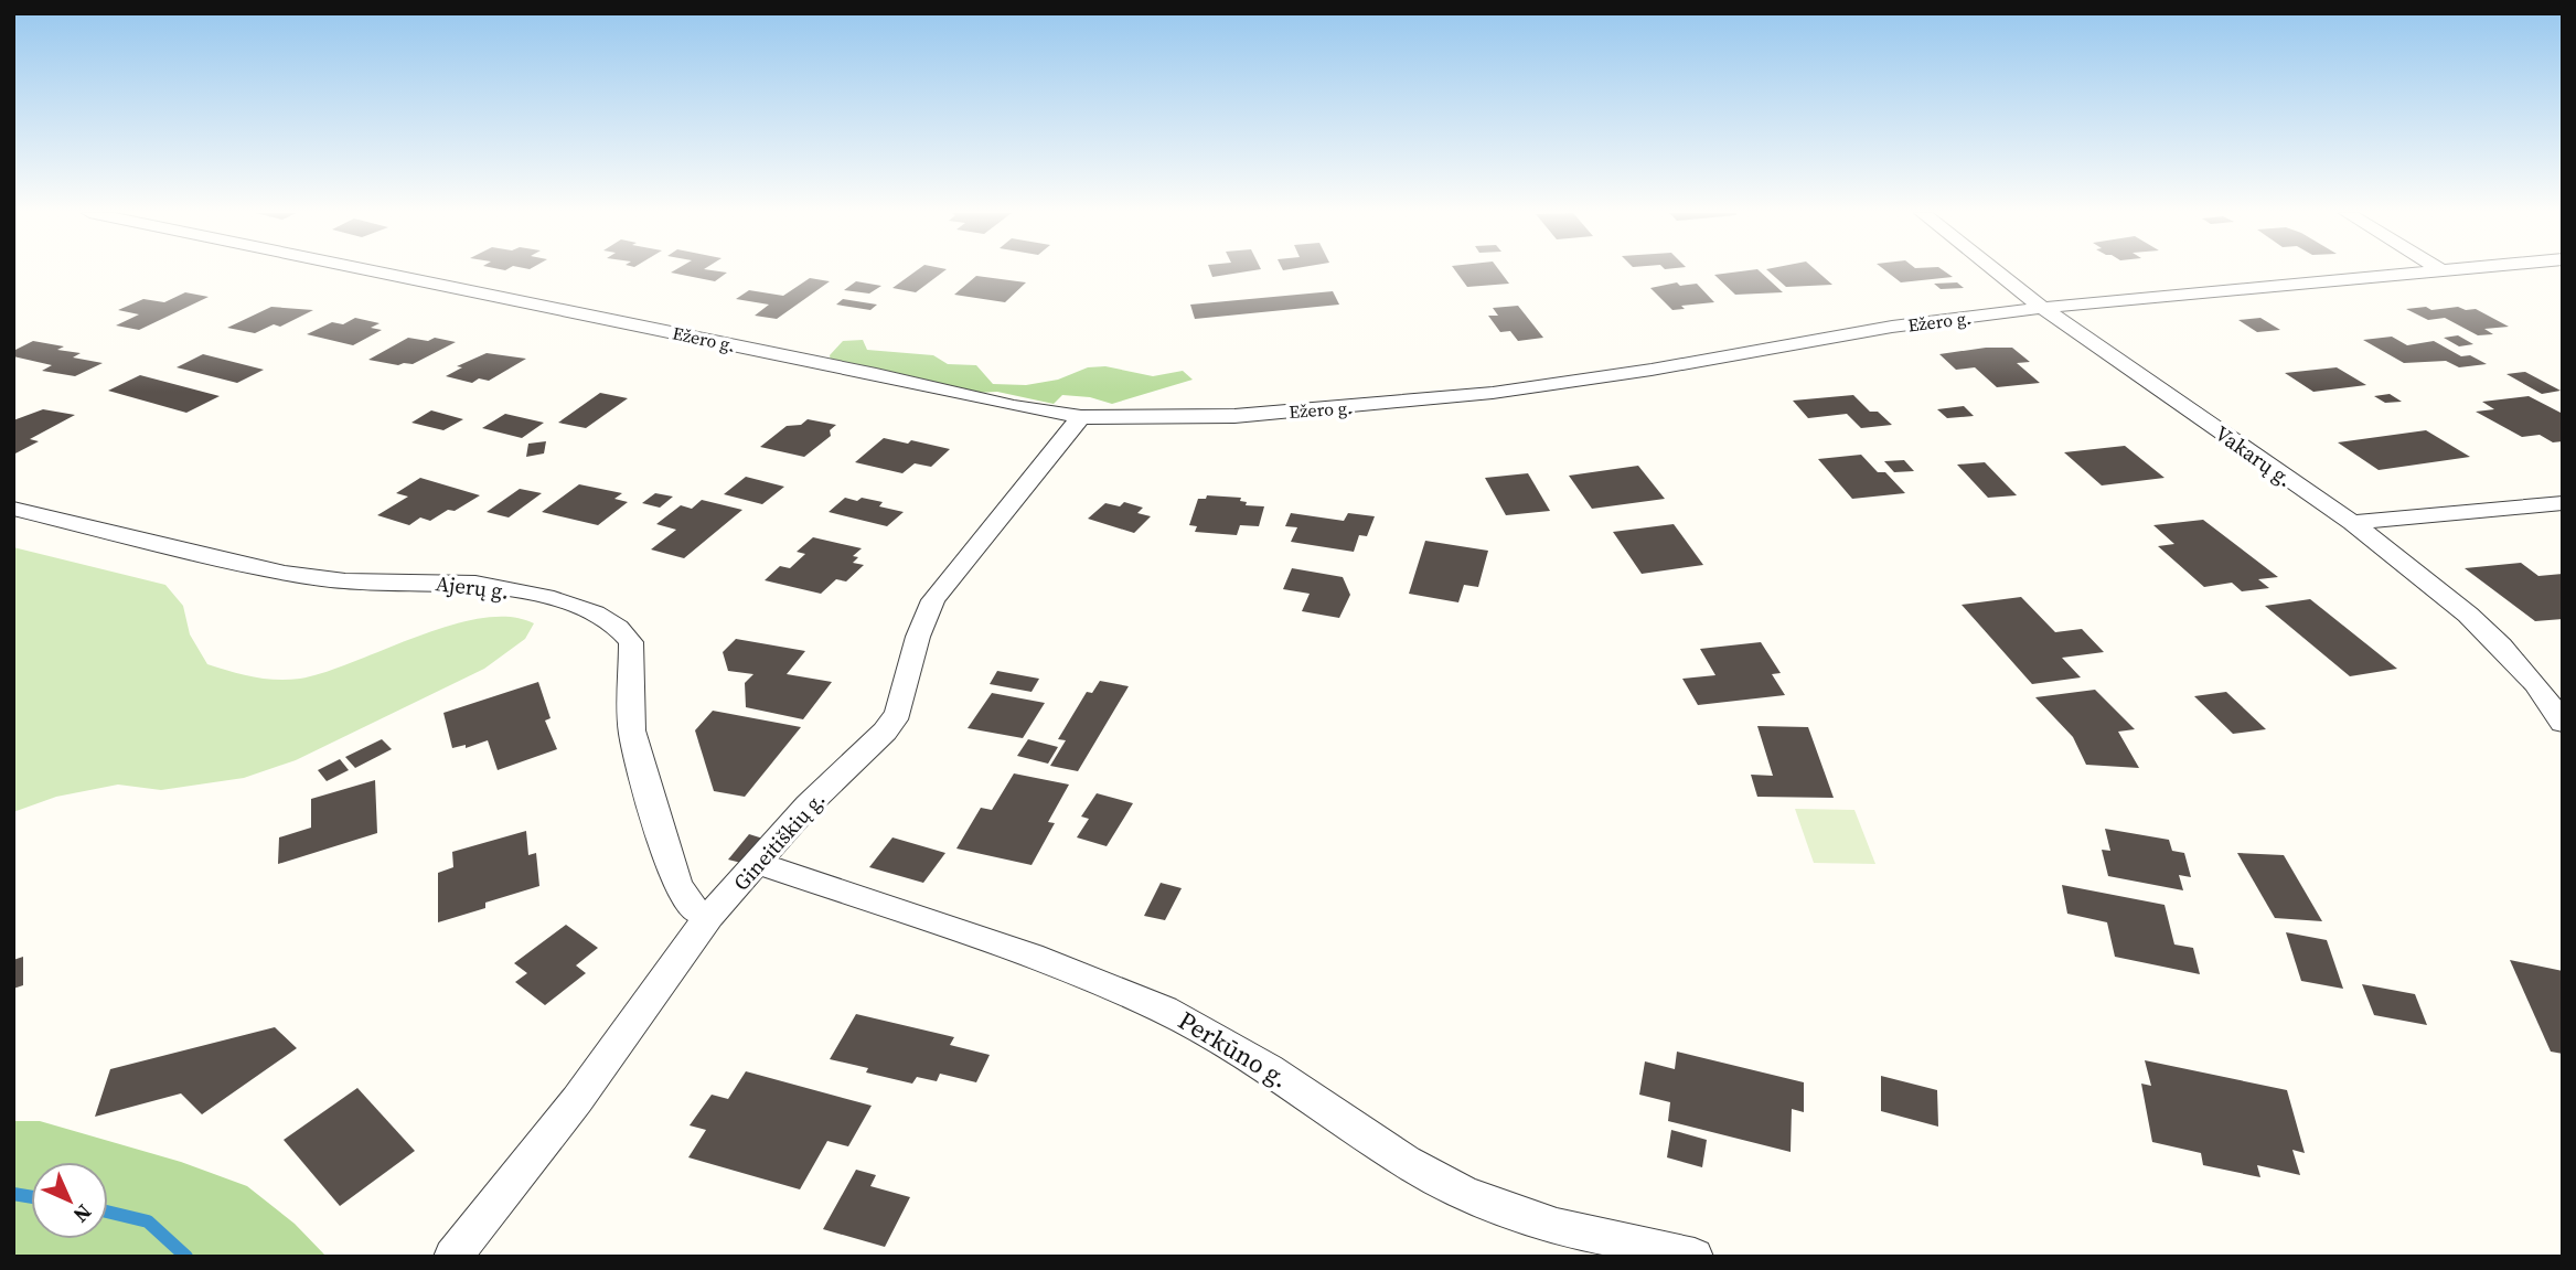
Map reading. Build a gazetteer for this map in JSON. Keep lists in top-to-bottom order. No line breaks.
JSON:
{"streets":{"street":["Ežero g.","Vakarų g.","Ajerų g.","Gineitiškių g.","Perkūno g."]},"crossings":[["Ežero g.","Vakarų g."],["Ežero g.","Gineitiškių g."],["Ajerų g.","Gineitiškių g."],["Gineitiškių g.","Perkūno g."]],"north":"bottom right"}
